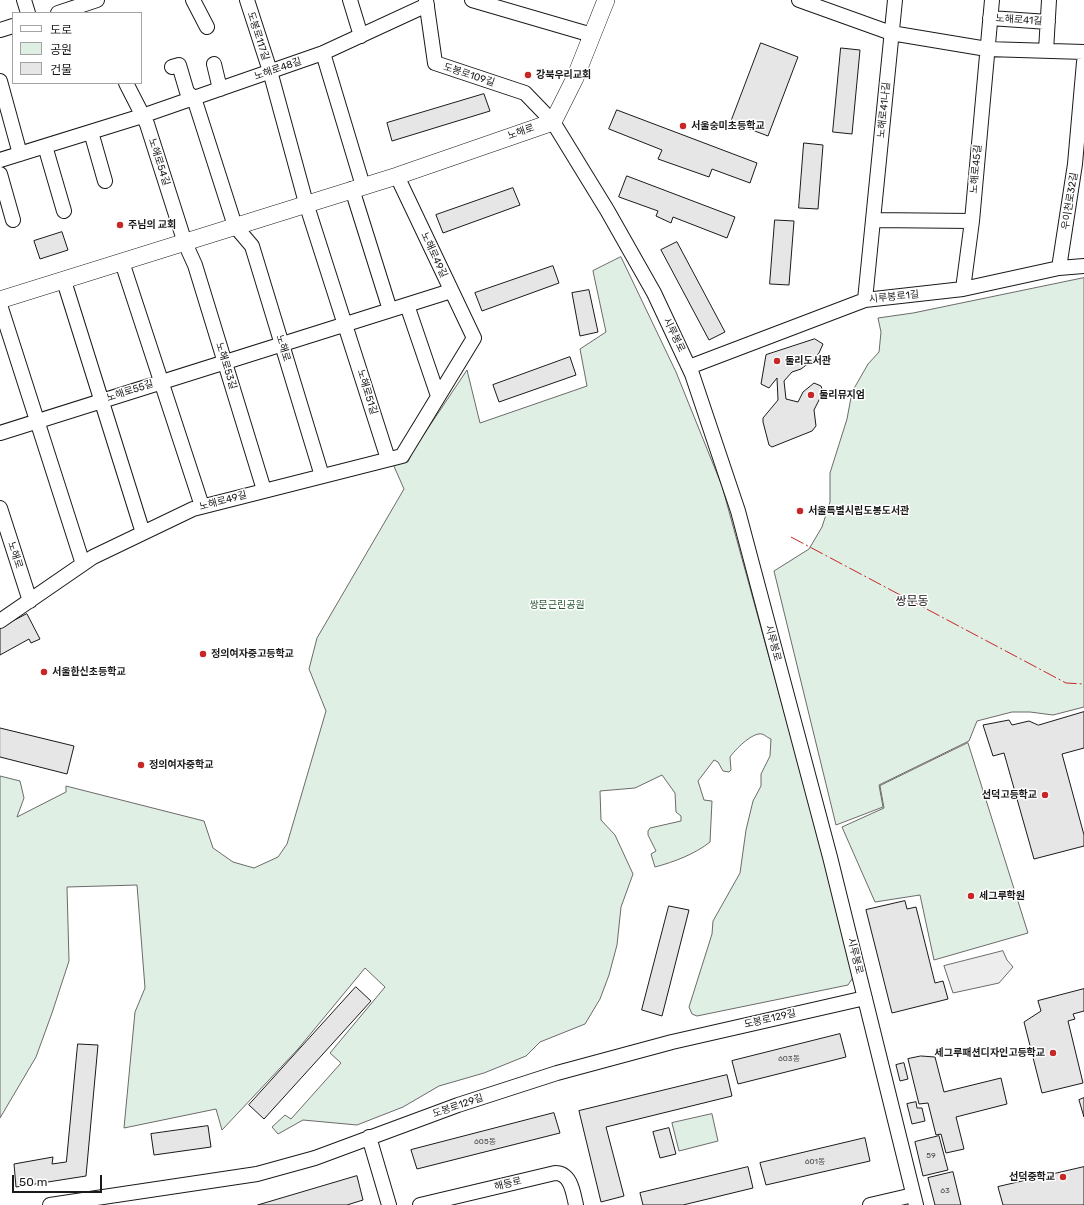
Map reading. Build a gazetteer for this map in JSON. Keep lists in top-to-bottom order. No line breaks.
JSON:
{"streets":{"main road":["노해로"],"street":["노해로41길","도봉로117길","노해로48길","도봉로109길","노해로41나길","노해로54길","노해로45길","우이천로32길","노해로49길","시루봉로1길","시루봉로","노해로53길","노해로55길","노해로51길","도봉로129길","해등로"]},"crossings":[["노해로41길","노해로45길"],["도봉로117길","노해로48길"],["노해로48길","도봉로109길"],["노해로48길","노해로"],["노해로48길","노해로54길"],["도봉로109길","노해로"],["도봉로109길","시루봉로"],["노해로41나길","시루봉로1길"],["노해로","노해로54길"],["노해로","노해로49길"],["노해로","시루봉로"],["노해로","노해로53길"],["노해로","노해로51길"],["노해로54길","노해로53길"],["노해로45길","시루봉로1길"],["우이천로32길","시루봉로1길"],["노해로49길","노해로53길"],["노해로49길","노해로51길"],["시루봉로1길","시루봉로"],["시루봉로","도봉로129길"],["노해로53길","노해로55길"]],"districts":["쌍문동"],"parks":["쌍문근린공원"],"places":["강북우리교회","서울숭미초등학교","주님의 교회","둘리도서관","둘리뮤지엄","서울특별시립도봉도서관","정의여자중고등학교","서울한신초등학교","정의여자중학교","선덕고등학교","세그루학원","세그루패션디자인고등학교","선덕중학교"],"house_numbers":["603동","605동","59","601동","63"],"legend":["도로","공원","건물"],"scale_bar":"50 m"}
